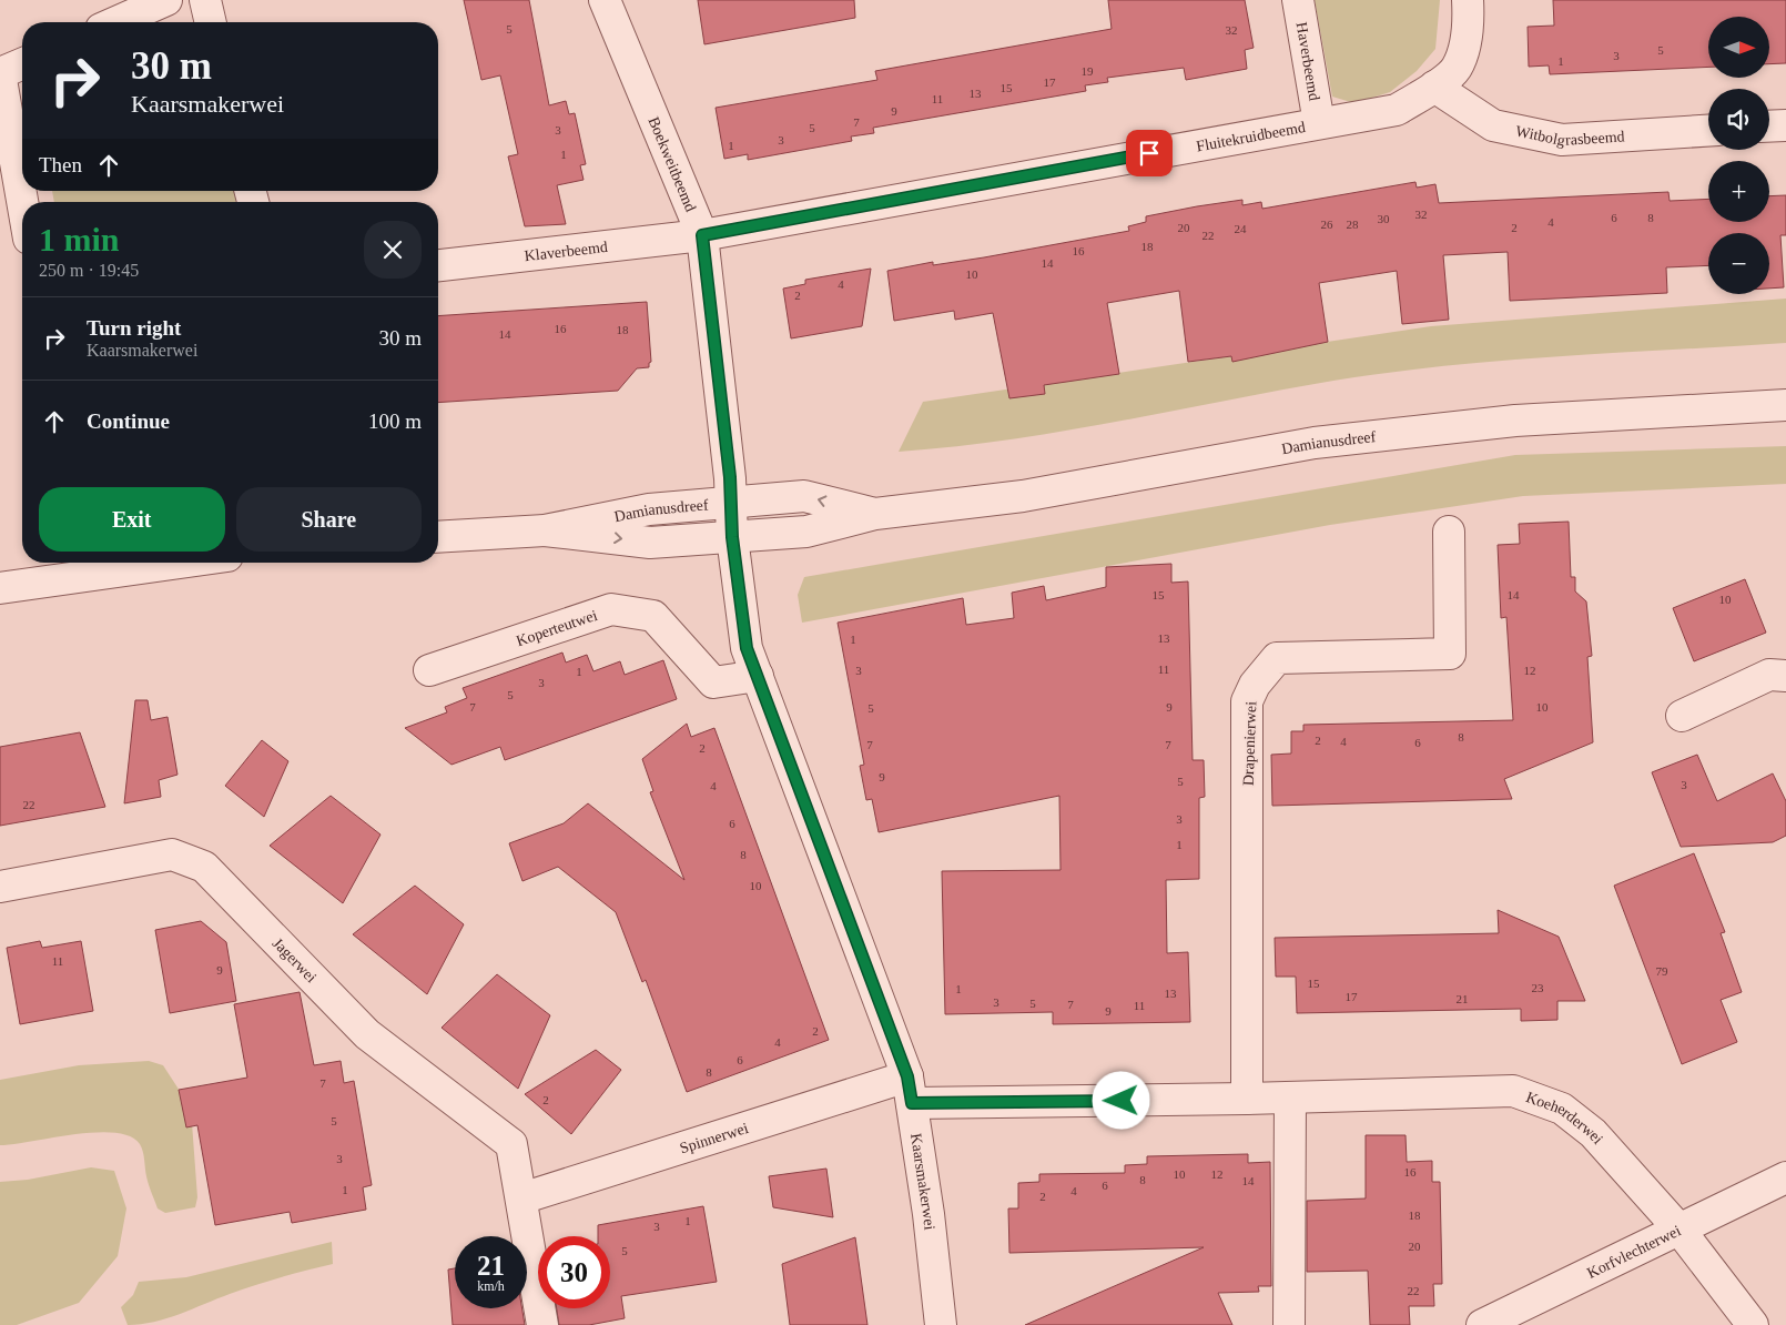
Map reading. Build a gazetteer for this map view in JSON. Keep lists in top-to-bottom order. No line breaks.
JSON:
{"streets":{"street":["Haverbeemd","Witbolgrasbeemd","Fluitekruidbeemd","Boekweitbeemd","Klaverbeemd","Damianusdreef","Koperteutwei","Drapenierwei","Jagerwei","Koeherderwei","Spinnerwei","Kaarsmakerwei","Korfvlechterwei"]},"crossings":[["Haverbeemd","Fluitekruidbeemd"],["Witbolgrasbeemd","Fluitekruidbeemd"],["Fluitekruidbeemd","Boekweitbeemd"],["Fluitekruidbeemd","Klaverbeemd"],["Boekweitbeemd","Klaverbeemd"],["Boekweitbeemd","Damianusdreef"],["Boekweitbeemd","Kaarsmakerwei"],["Damianusdreef","Kaarsmakerwei"],["Koperteutwei","Kaarsmakerwei"],["Drapenierwei","Koeherderwei"],["Jagerwei","Spinnerwei"],["Koeherderwei","Spinnerwei"],["Koeherderwei","Kaarsmakerwei"],["Koeherderwei","Korfvlechterwei"],["Spinnerwei","Kaarsmakerwei"]],"house_numbers":["5","32","5","3","1","19","17","15","13","11","9","7","5","3","3","1","1","32","6","8","30","4","26","28","20","2","24","22","18","16","14","10","4","2","16","18","14","15","14","10","13","1","11","3","12","1","3","5","7","9","10","5","8","2","4","6","7","7","2","9","5","3","4","22","3","6","1","8","10","11","9","79","15","23","1","13","17","21","3","5","7","11","9","2","4","6","8","7","2","5","3","16","10","12","8","14","6","1","4","2","18","1","3","20","5","22"],"north":"right","page":{"map_buttons":["+","−"],"turn":["30 m","Kaarsmakerwei"],"then":"Then","heading":["1 min","250 m · 19:45"],"list":[{"name":"Turn right","note":"Kaarsmakerwei","value":"30 m"},{"name":"Continue","value":"100 m"}],"buttons":["Exit","Share"],"speed":"21 km/h","limit":"30"}}
